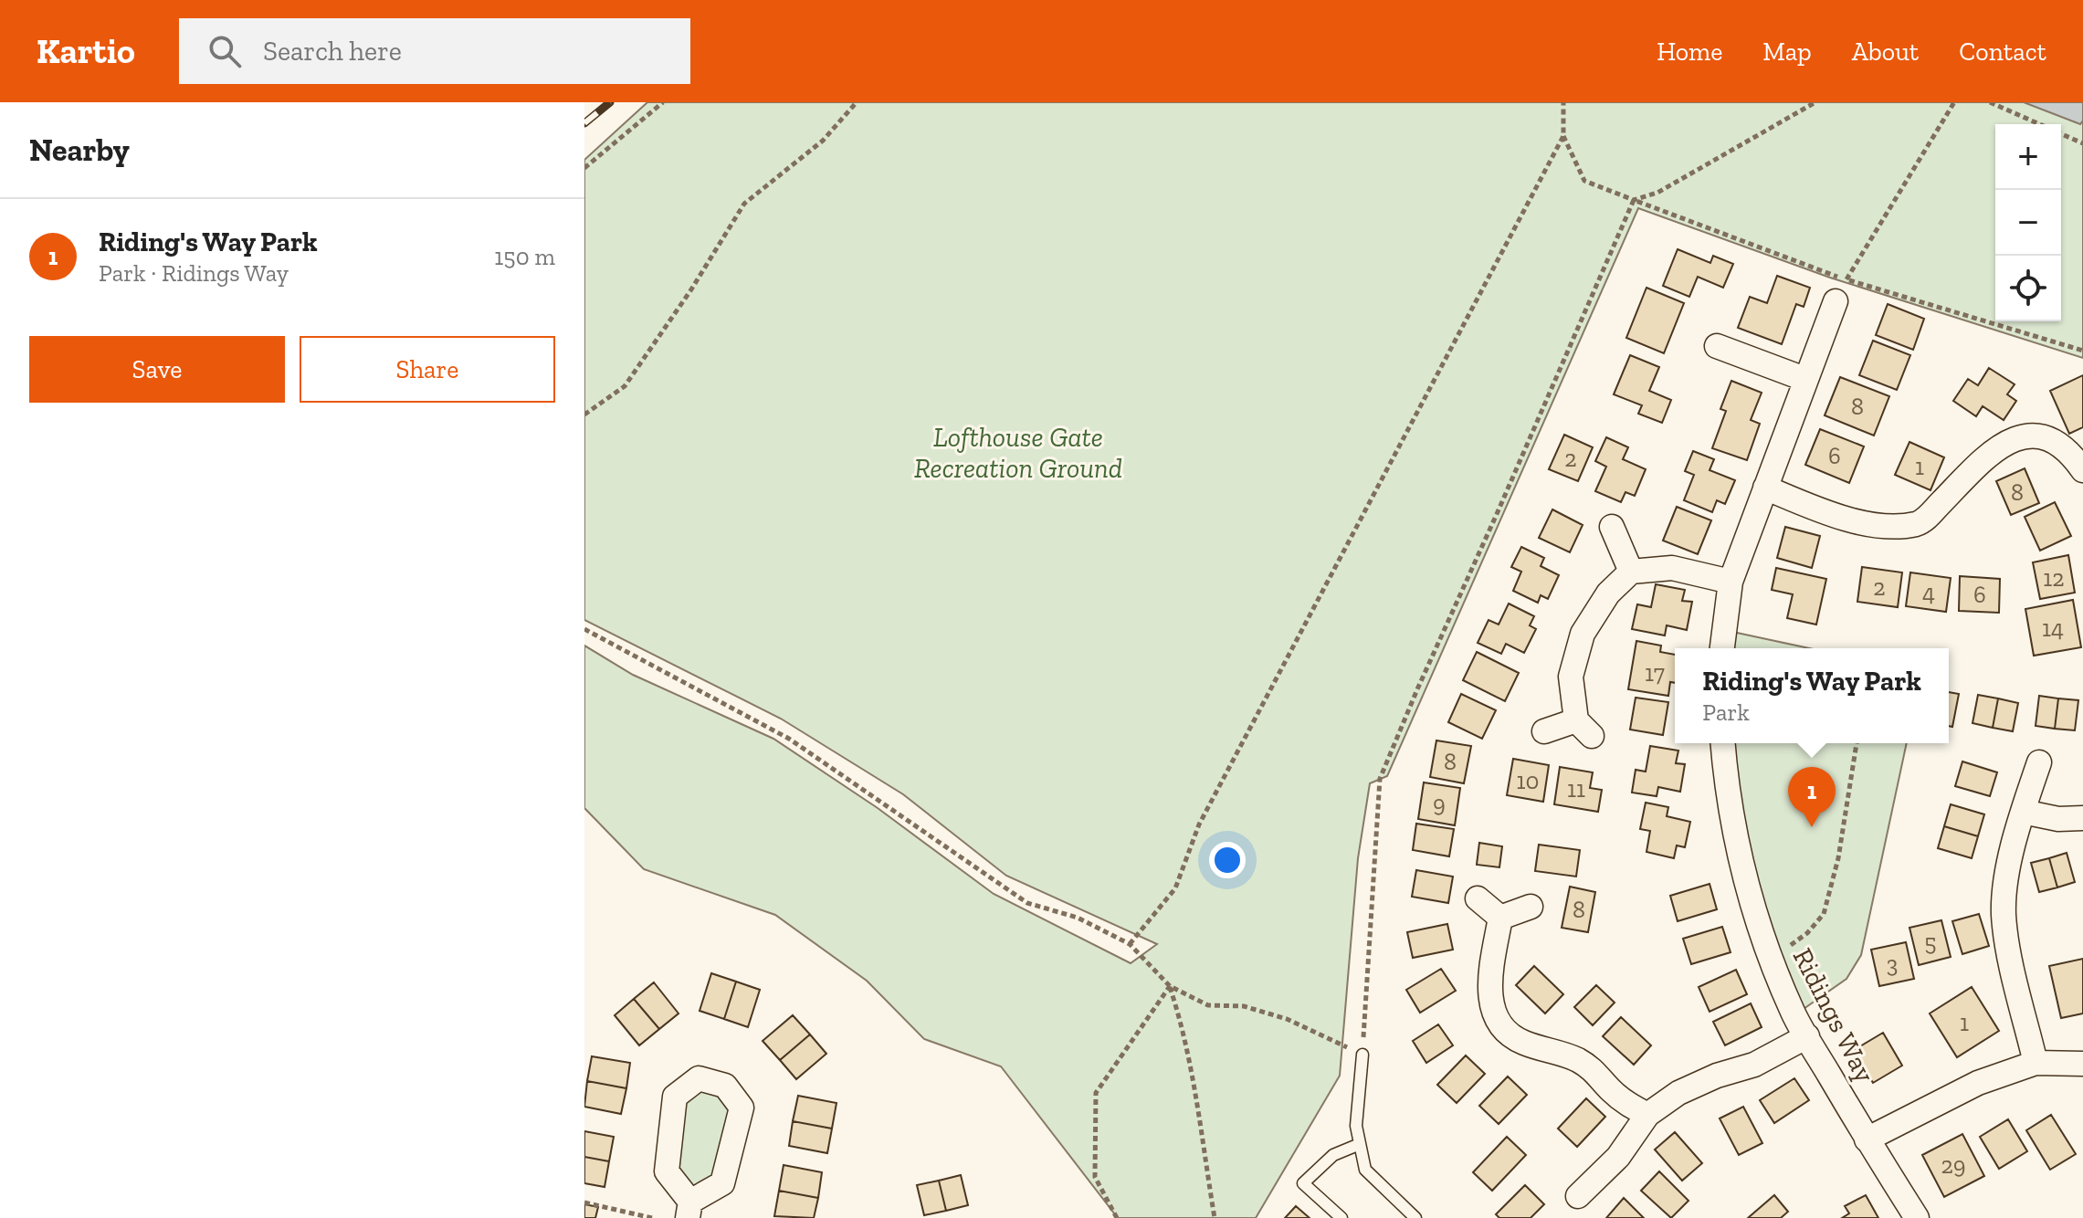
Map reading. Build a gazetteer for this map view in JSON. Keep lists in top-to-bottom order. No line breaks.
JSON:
{"streets":{"street":["Ridings Way"]},"parks":["Lofthouse Gate Recreation Ground"],"house_numbers":["8","6","2","1","8","12","2","4","6","14","17","8","10","11","9","8","5","3","1","29"],"page":{"header":"Kartio","search":"Search here","nav":["Home","Map","About","Contact"],"heading":"Nearby","map_buttons":["+","−"],"list":[{"mark":"1","name":"Riding's Way Park","note":"Park · Ridings Way","value":"150 m"}],"buttons":["Save","Share"],"popup":["Riding's Way Park","Park"],"pins":"1"}}
